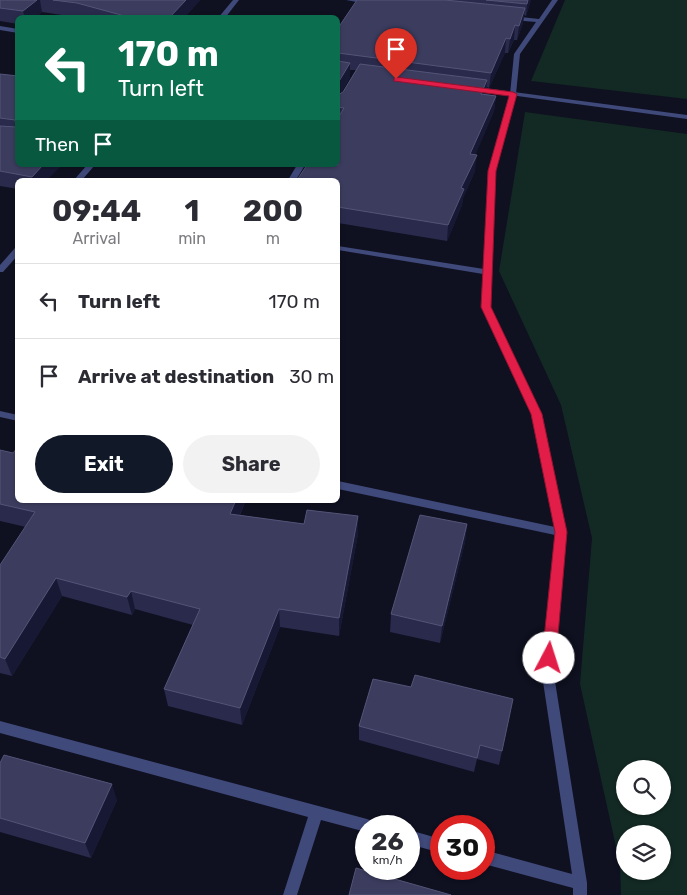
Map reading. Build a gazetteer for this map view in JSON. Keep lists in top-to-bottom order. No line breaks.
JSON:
{"page":{"turn":["170 m","Turn left"],"then":"Then","eta":["09:44","Arrival","1","min","200","m"],"list":[{"name":"Turn left","value":"170 m"},{"name":"Arrive at destination","value":"30 m"}],"buttons":["Exit","Share"],"speed":"26 km/h","limit":"30"}}
